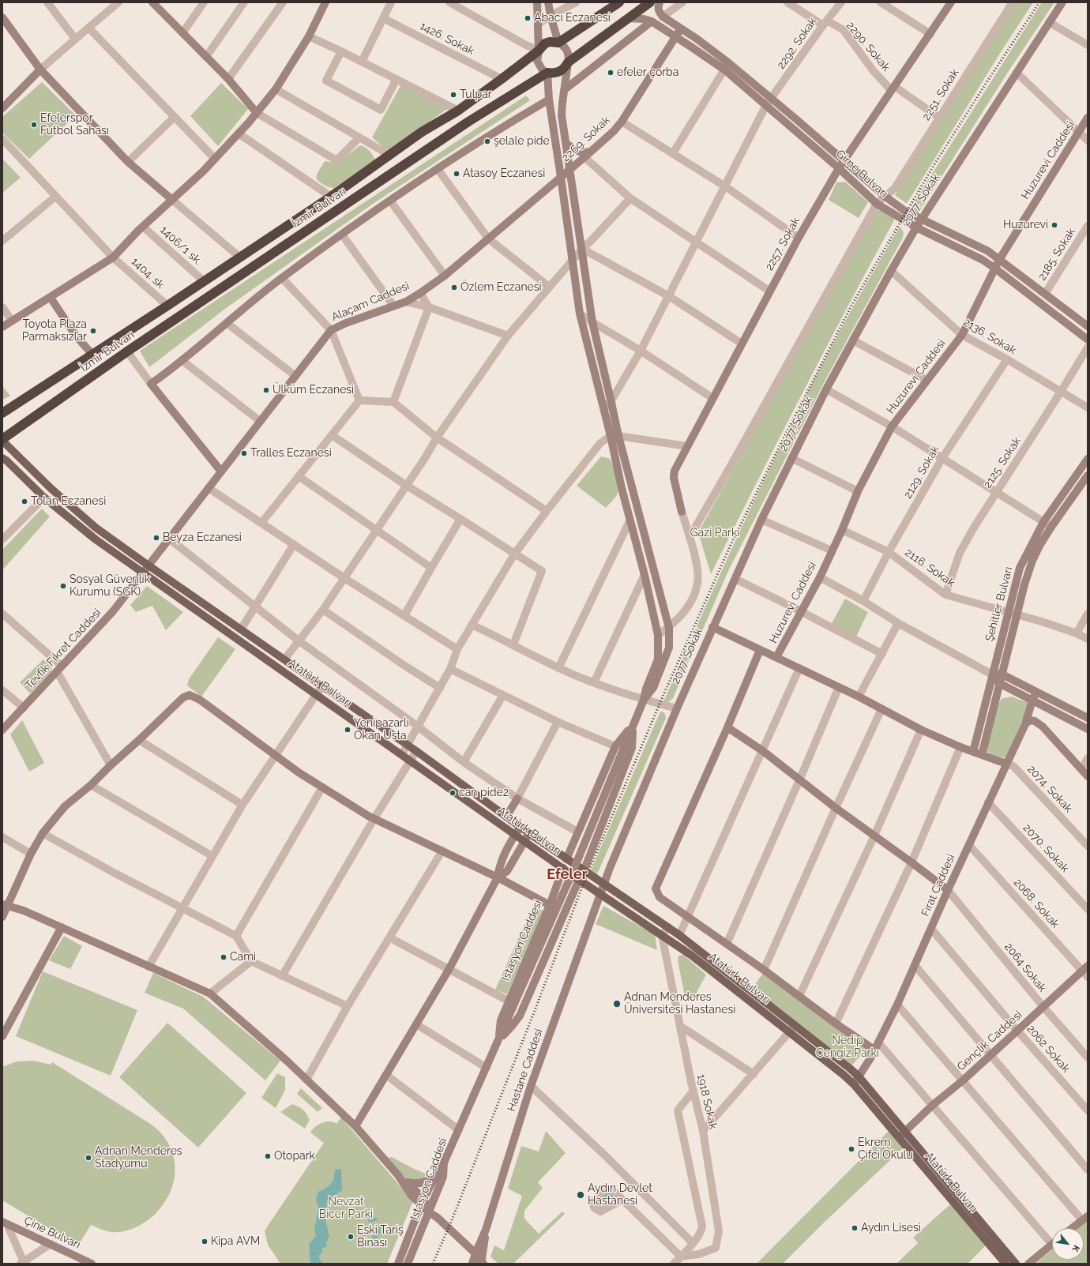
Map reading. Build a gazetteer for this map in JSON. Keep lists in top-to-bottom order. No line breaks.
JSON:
{"streets":{"highway":["İzmir Bulvarı"],"main road":["Atatürk Bulvarı"],"street":["1426. Sokak","2292. Sokak","2290. Sokak","2251. Sokak","2269. Sokak","Huzurevi Caddesi","Girne Bulvarı","2077. Sokak","2257. Sokak","1406/1 sk.","2185. Sokak","1404. sk","Alaçam Caddesi","2136. Sokak","2125. Sokak","2129. Sokak","2116. Sokak","Şehitler Bulvarı","Tevfik Fikret Caddesi","2074. Sokak","2070. Sokak","Fırat Caddesi","2068. Sokak","Istasyon Caddesi","2064 Sokak","Gençlik Caddesi","2062 Sokak","Hastane Caddesi","1918 Sokak","Çine Bulvarı"]},"crossings":[["1426. Sokak","İzmir Bulvarı"],["2292. Sokak","2290. Sokak"],["2292. Sokak","Girne Bulvarı"],["2290. Sokak","2251. Sokak"],["2290. Sokak","2257. Sokak"],["2251. Sokak","Girne Bulvarı"],["2269. Sokak","Girne Bulvarı"],["2269. Sokak","Alaçam Caddesi"],["Huzurevi Caddesi","Girne Bulvarı"],["Huzurevi Caddesi","2136. Sokak"],["Huzurevi Caddesi","2116. Sokak"],["Girne Bulvarı","2077. Sokak"],["Girne Bulvarı","İzmir Bulvarı"],["Girne Bulvarı","2257. Sokak"],["Girne Bulvarı","2185. Sokak"],["2077. Sokak","2136. Sokak"],["2077. Sokak","Atatürk Bulvarı"],["2077. Sokak","Hastane Caddesi"],["İzmir Bulvarı","1406/1 sk."],["İzmir Bulvarı","1404. sk"],["İzmir Bulvarı","Atatürk Bulvarı"],["Alaçam Caddesi","Tevfik Fikret Caddesi"],["Alaçam Caddesi","Atatürk Bulvarı"],["2136. Sokak","2125. Sokak"],["2136. Sokak","2129. Sokak"],["2125. Sokak","2116. Sokak"],["2129. Sokak","2116. Sokak"],["2116. Sokak","Şehitler Bulvarı"],["Tevfik Fikret Caddesi","Atatürk Bulvarı"],["Atatürk Bulvarı","Fırat Caddesi"],["Atatürk Bulvarı","Istasyon Caddesi"],["Atatürk Bulvarı","Gençlik Caddesi"],["Atatürk Bulvarı","Hastane Caddesi"],["Atatürk Bulvarı","1918 Sokak"],["2074. Sokak","Fırat Caddesi"],["2070. Sokak","Fırat Caddesi"],["Fırat Caddesi","2068. Sokak"],["Fırat Caddesi","2064 Sokak"],["Fırat Caddesi","2062 Sokak"],["2068. Sokak","Gençlik Caddesi"],["2064 Sokak","Gençlik Caddesi"],["Gençlik Caddesi","2062 Sokak"]],"districts":["Efeler"],"parks":["Gazi Parkı","Nedip Cengiz Parkı","Nevzat Bicer Parki"],"places":["Abacı Eczanesi","efeler çorba","Tulpar","Efelerspor Futbol Sahası","şelale pide","Atasoy Eczanesi","Huzurevi","Özlem Eczanesi","Toyota Plaza Parmaksızlar","Ülküm Eczanesi","Tralles Eczanesi","Tolan Eczanesi","Beyza Eczanesi","Sosyal Güvenlik Kurumu (SGK)","Yenipazarlı Okan Usta","can pide2","Cami","Adnan Menderes Üniversitesi Hastanesi","Ekrem Çifci Okulu","Otopark","Adnan Menderes Stadyumu","Aydın Devlet Hastanesi","Aydın Lisesi","Eski Tariş Binası","Kipa AVM"],"north":"bottom right"}
